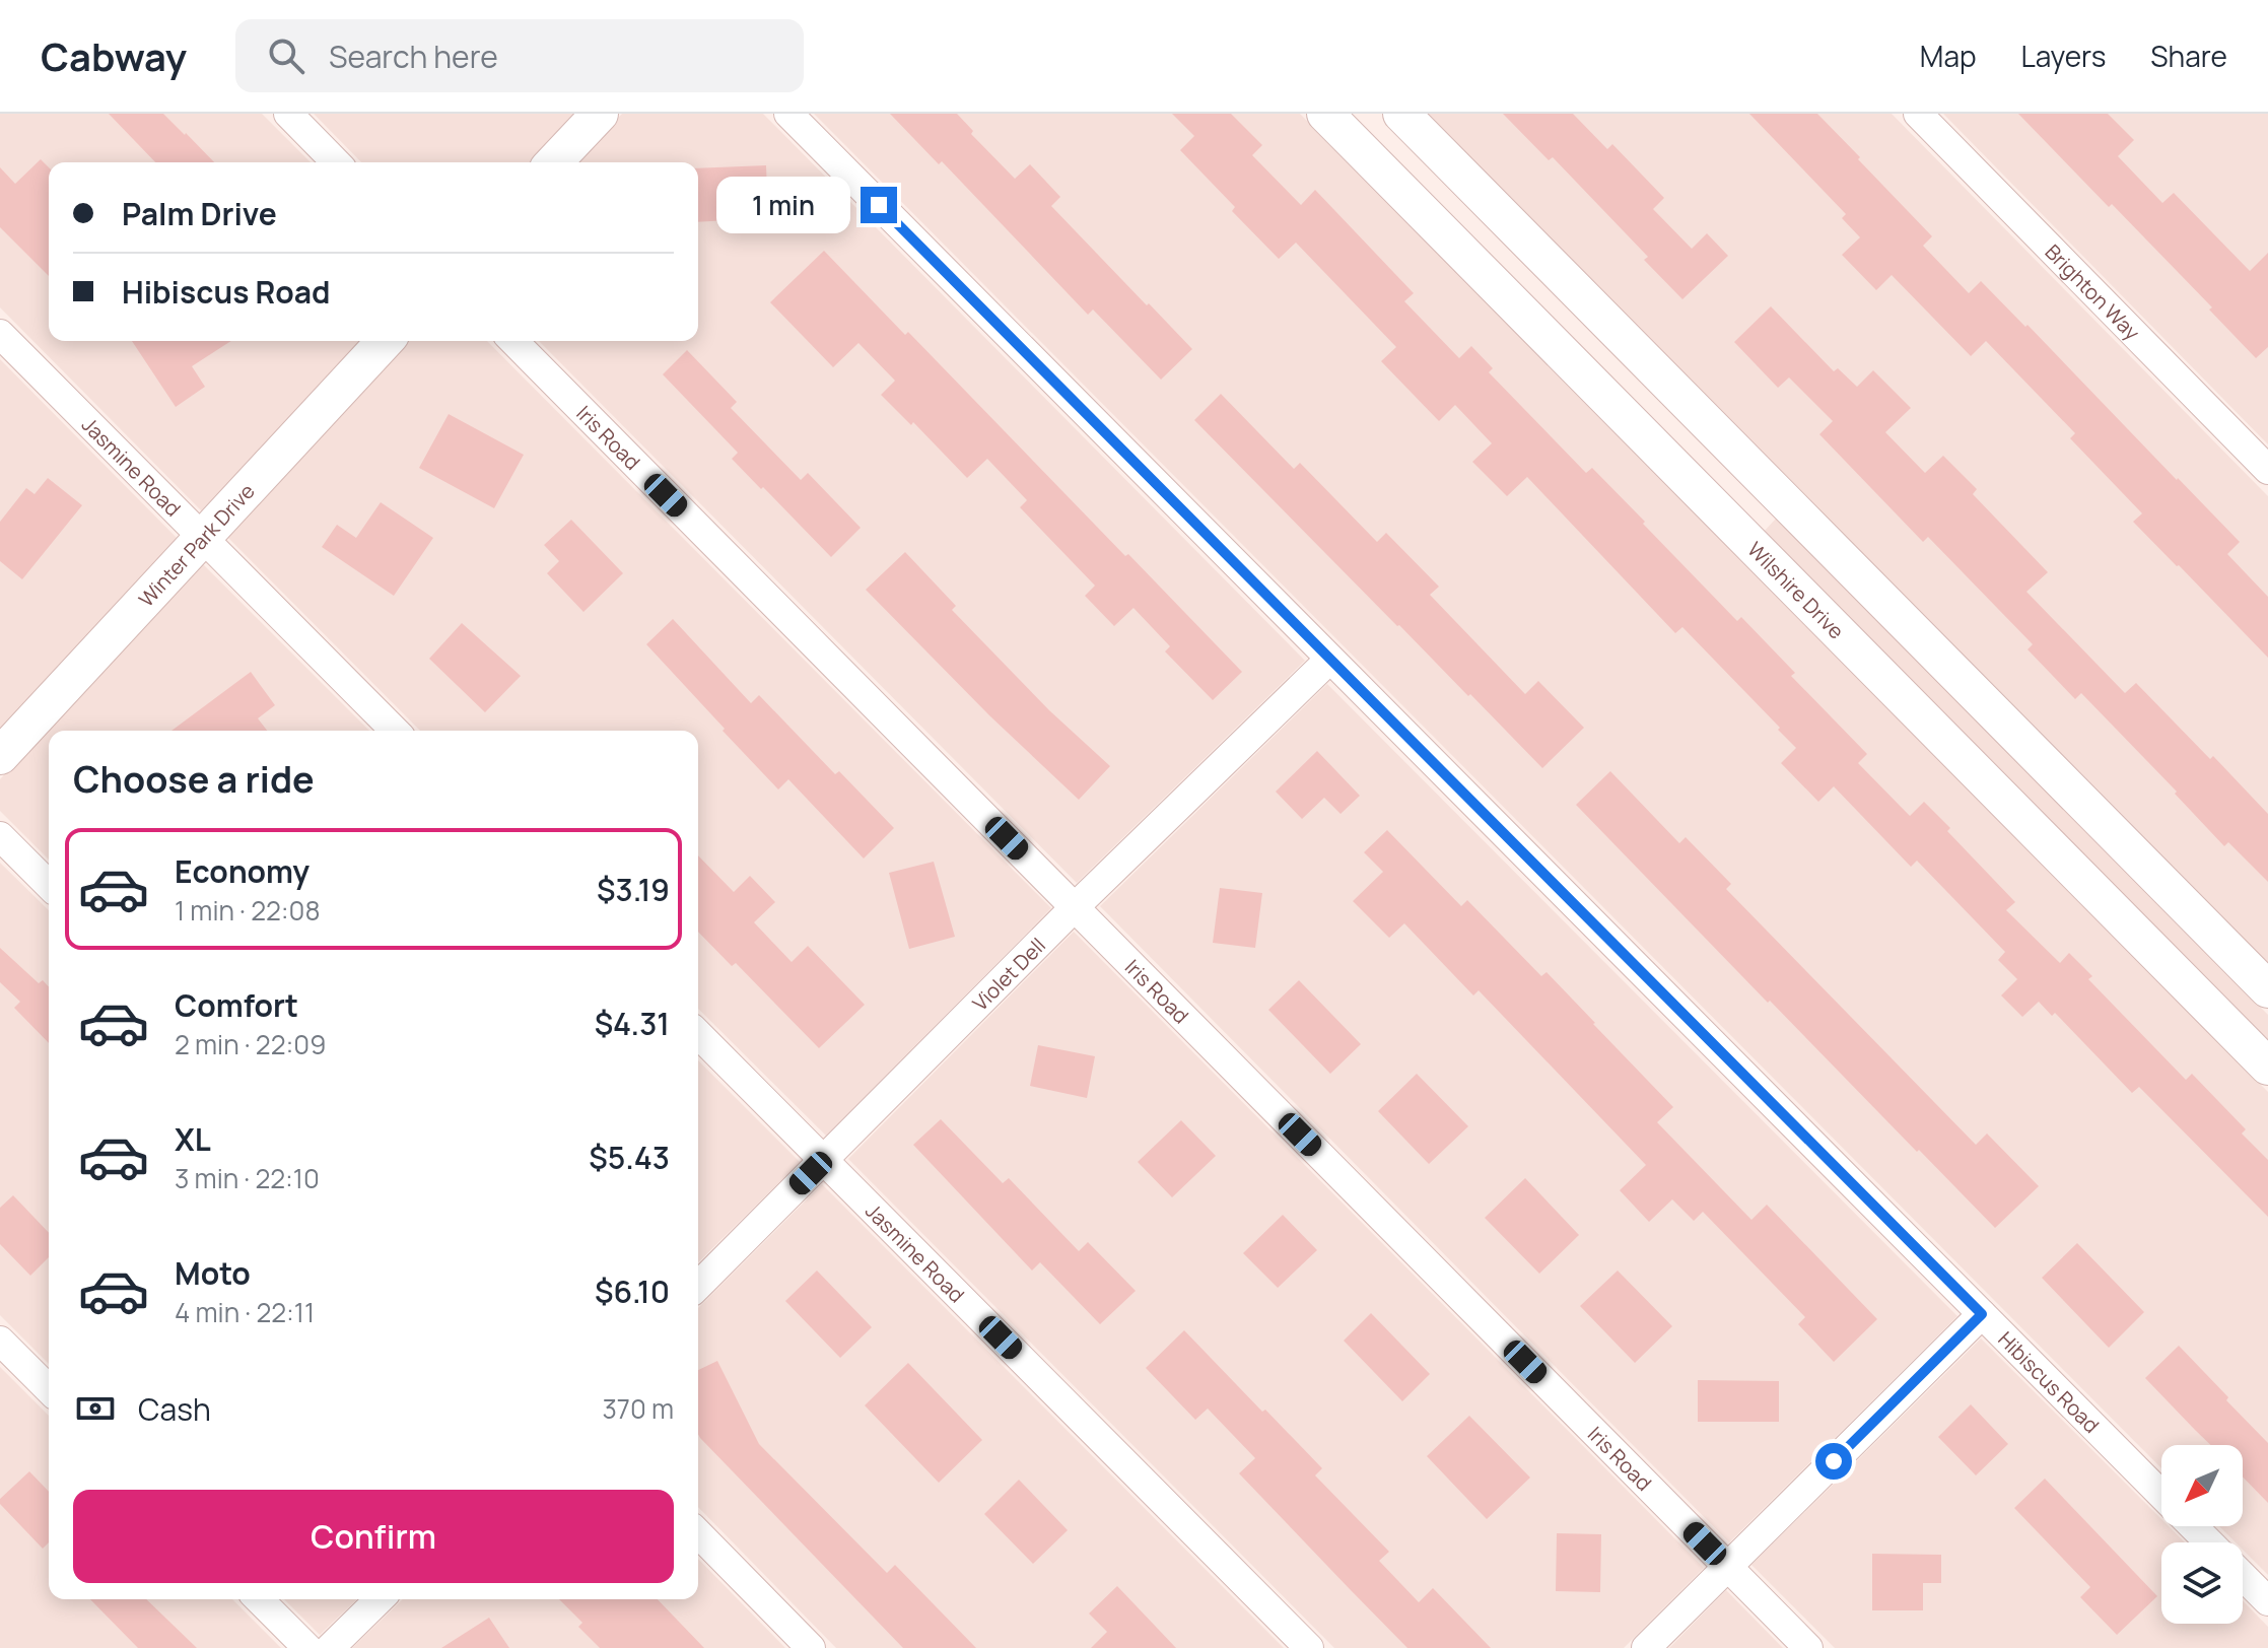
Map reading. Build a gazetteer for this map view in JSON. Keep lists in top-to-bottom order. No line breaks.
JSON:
{"streets":{"street":["Brighton Way","Iris Road","Jasmine Road","Winter Park Drive","Wilshire Drive","Violet Dell","Hibiscus Road"]},"crossings":[["Iris Road","Violet Dell"],["Jasmine Road","Winter Park Drive"],["Jasmine Road","Violet Dell"],["Violet Dell","Hibiscus Road"]],"north":"bottom left","page":{"header":"Cabway","search":"Search here","nav":["Map","Layers","Share"],"banner":["Palm Drive","Hibiscus Road"],"bubble":"1 min","heading":"Choose a ride","list":[{"name":"Economy","note":"1 min · 22:08","value":"$3.19"},{"name":"Comfort","note":"2 min · 22:09","value":"$4.31"},{"name":"XL","note":"3 min · 22:10","value":"$5.43"},{"name":"Moto","note":"4 min · 22:11","value":"$6.10"}],"pay":["Cash","370 m"],"buttons":"Confirm"}}
